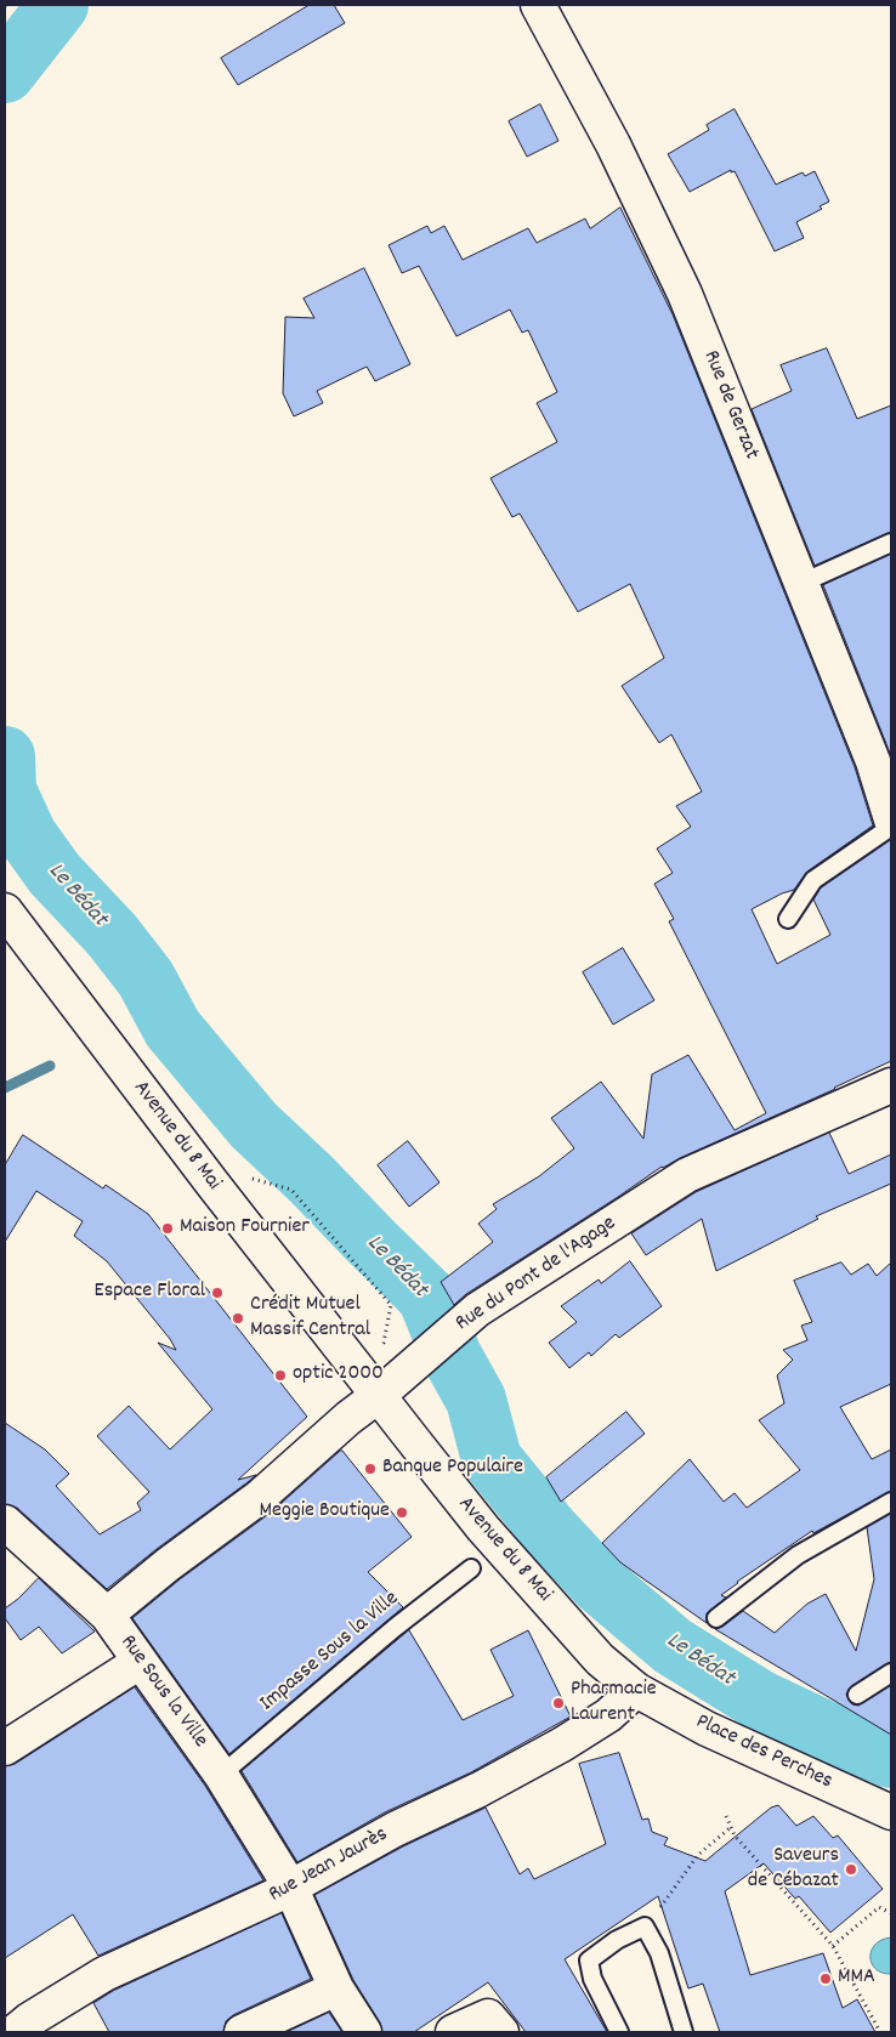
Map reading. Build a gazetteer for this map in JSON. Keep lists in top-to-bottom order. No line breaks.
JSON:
{"streets":{"street":["Rue de Gerzat","Avenue du 8 Mai","Rue du Pont de l'Agage","Rue Sous la Ville","Place des Perches","Rue Jean Jaurès"],"lane":["Impasse Sous la Ville"]},"crossings":[["Avenue du 8 Mai","Rue du Pont de l'Agage"],["Avenue du 8 Mai","Place des Perches"],["Avenue du 8 Mai","Rue Jean Jaurès"],["Rue du Pont de l'Agage","Rue Sous la Ville"],["Impasse Sous la Ville","Rue Sous la Ville"],["Rue Sous la Ville","Rue Jean Jaurès"],["Place des Perches","Rue Jean Jaurès"]],"water":["Le Bédat"],"places":["Maison Fournier","Espace Floral","Crédit Mutuel Massif Central","optic 2000","Banque Populaire","Meggie Boutique","Pharmacie Laurent","Saveurs de Cébazat","MMA"]}
